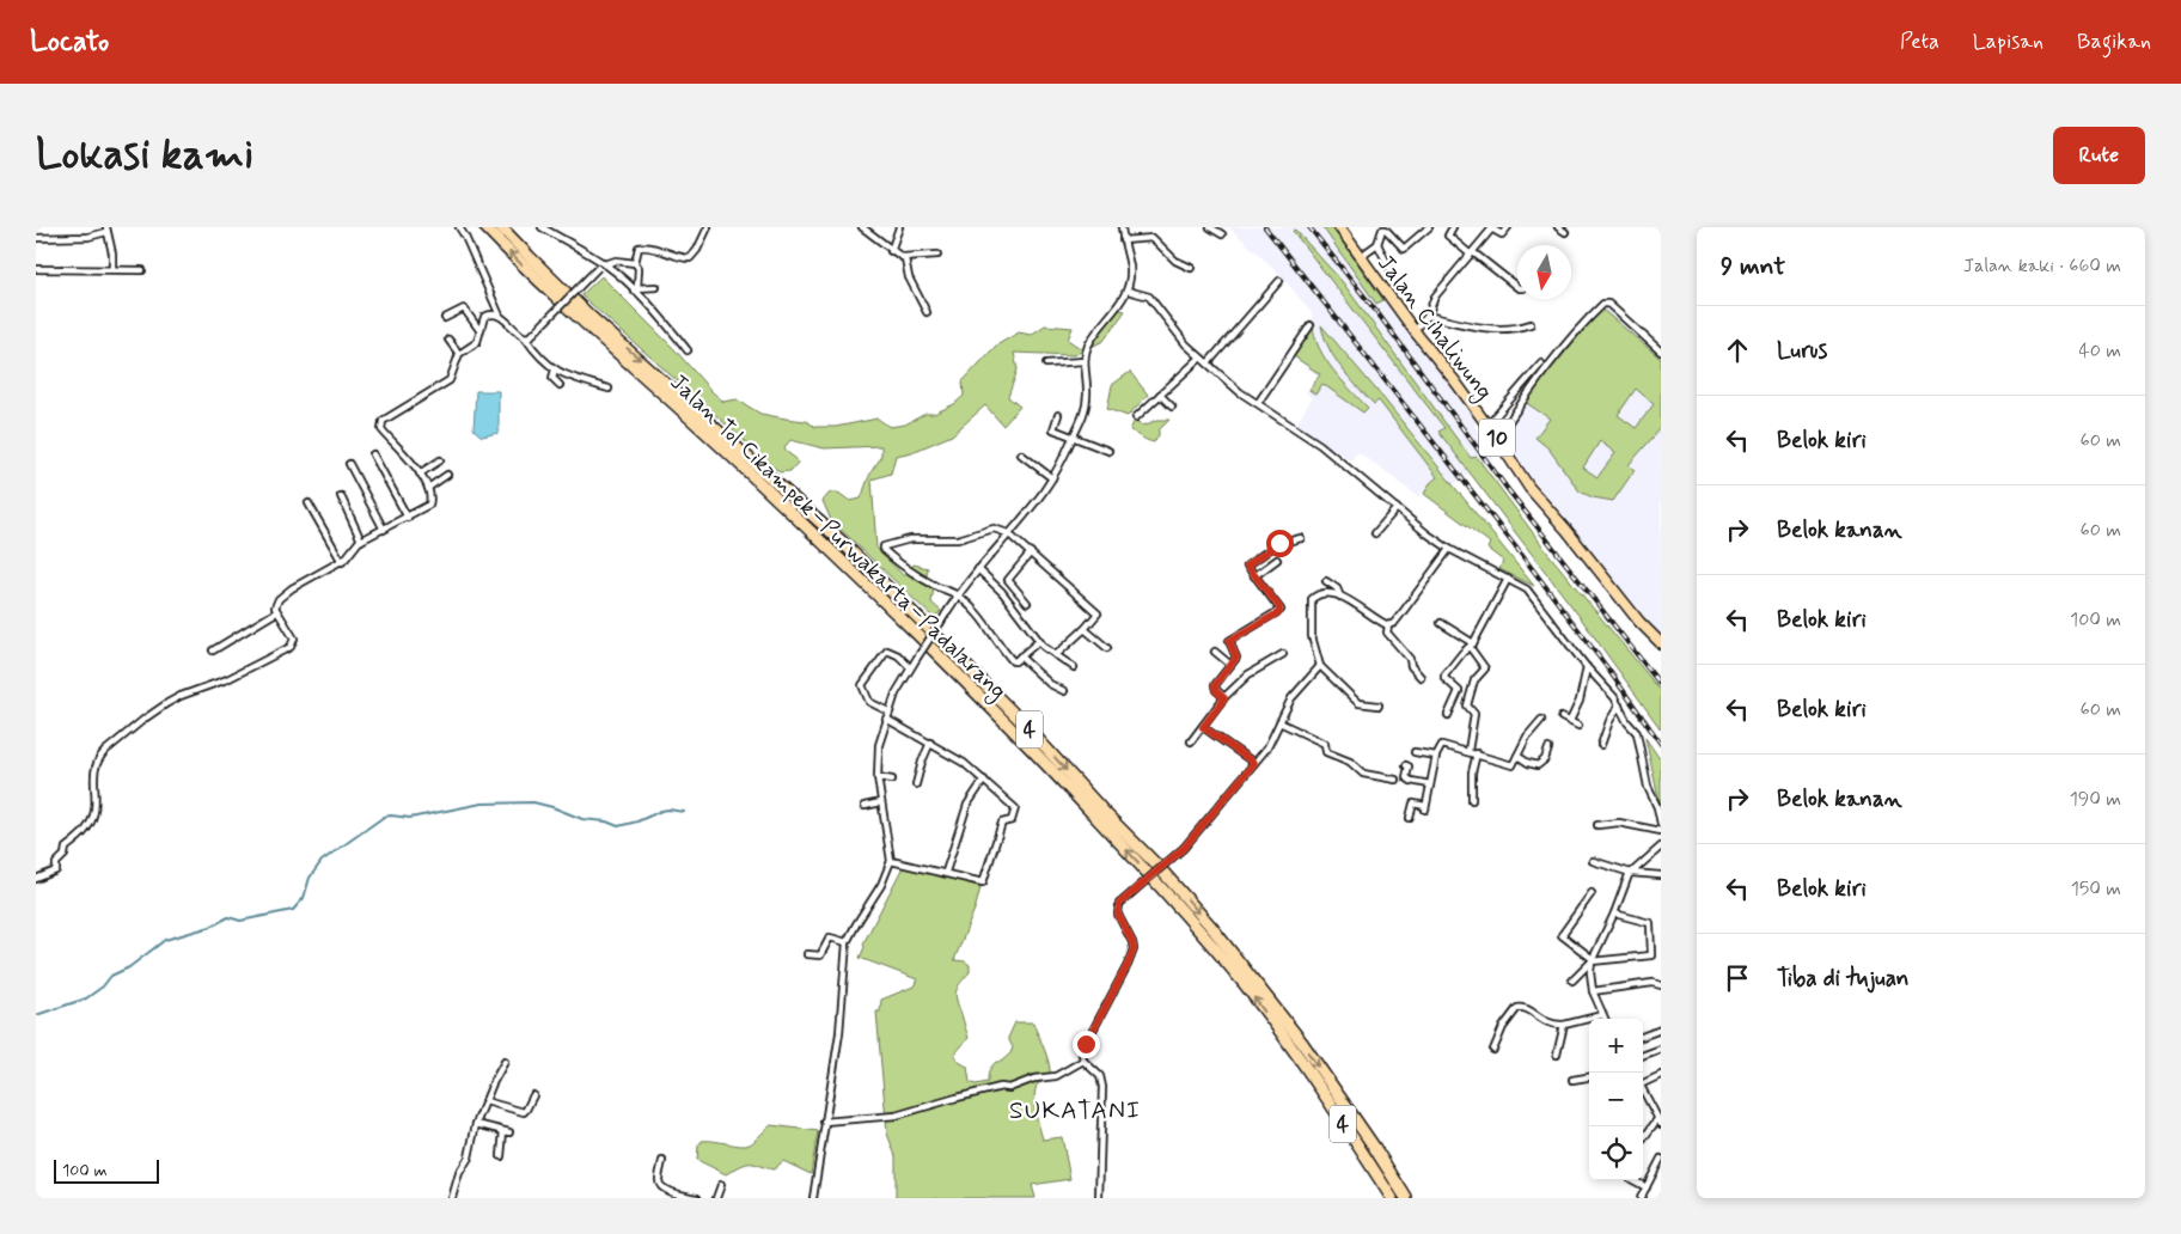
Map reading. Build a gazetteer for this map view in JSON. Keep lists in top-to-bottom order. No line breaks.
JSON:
{"streets":{"highway":["Jalan Cihaliwung","10","Jalan Tol Cikampek–Purwakarta–Padalarang","4"]},"districts":["SUKATANI"],"scale_bar":"100 m","north":"bottom","page":{"header":"Locato","nav":["Peta","Lapisan","Bagikan"],"buttons":"Rute","title":"Lokasi kami","heading":["9 mnt","Jalan kaki · 660 m"],"list":[["Lurus","40 m"],["Belok kiri","60 m"],["Belok kanan","60 m"],["Belok kiri","100 m"],["Belok kiri","60 m"],["Belok kanan","190 m"],["Belok kiri","150 m"],"Tiba di tujuan"],"map_buttons":["+","−"],"scale":"100 m"}}
